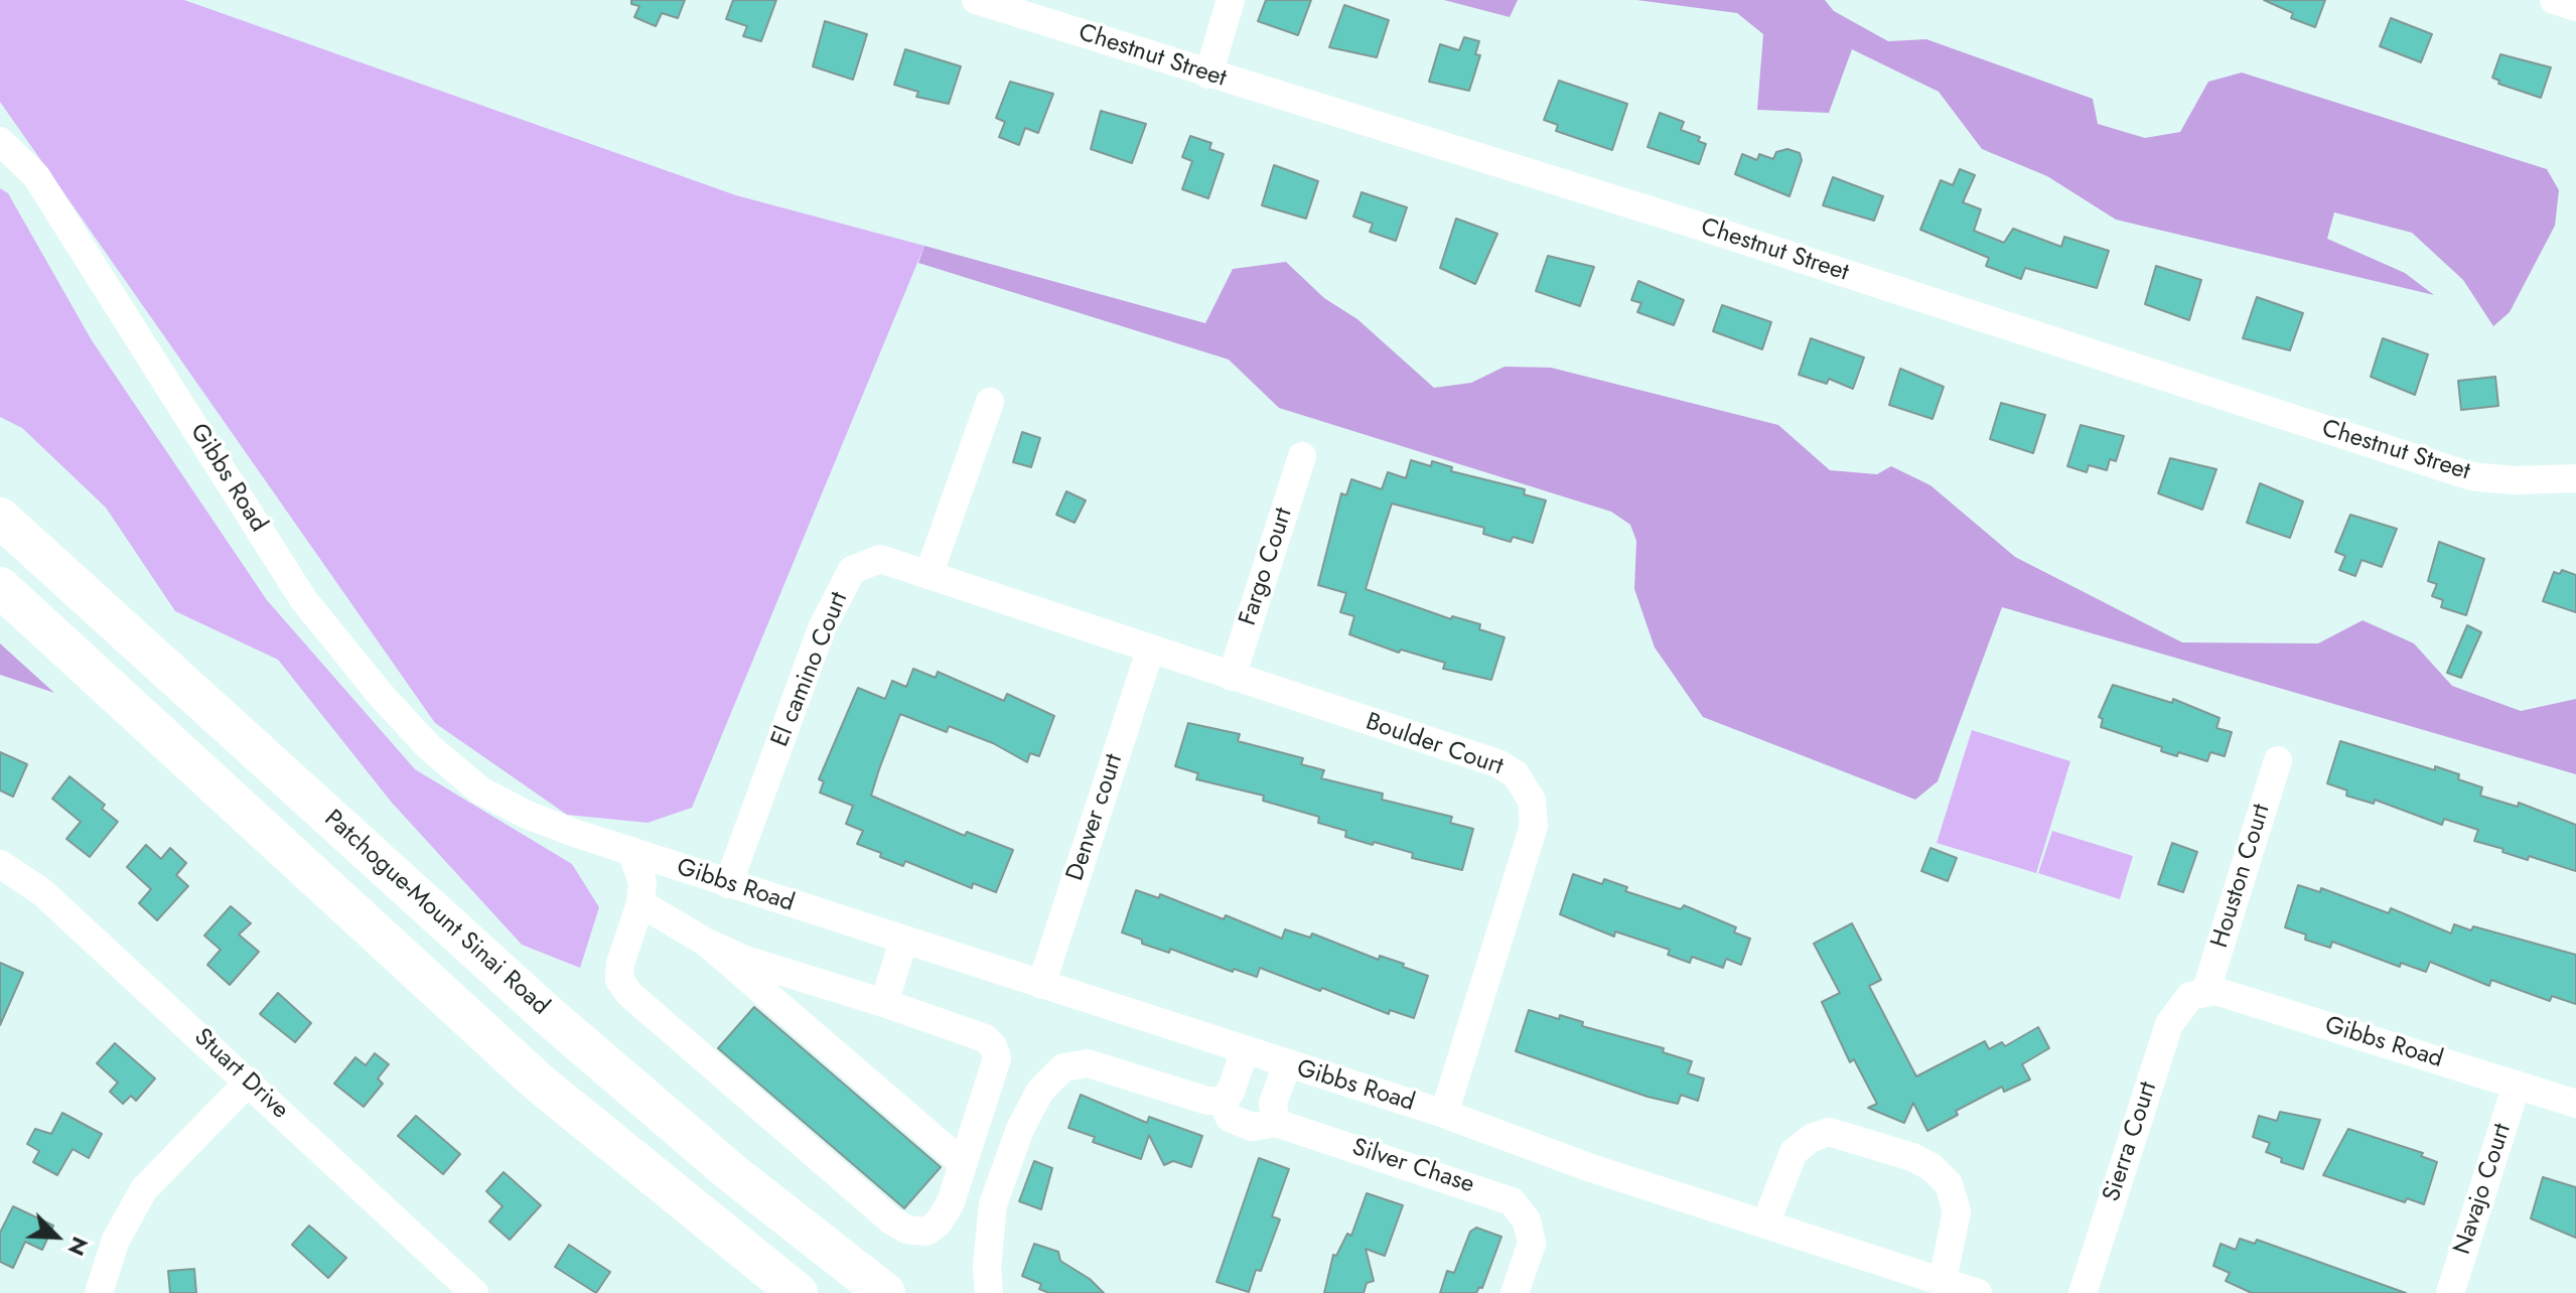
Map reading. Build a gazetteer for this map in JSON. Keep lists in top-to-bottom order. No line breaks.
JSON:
{"streets":{"highway":["Patchogue-Mount Sinai Road"],"street":["Chestnut Street","Gibbs Road","Fargo Court","El camino Court","Boulder Court","Denver court","Houston Court","Stuart Drive","Sierra Court","Silver Chase","Navajo Court"]},"crossings":[["Gibbs Road","El camino Court"],["Gibbs Road","Boulder Court"],["Gibbs Road","Denver court"],["Gibbs Road","Houston Court"],["Gibbs Road","Sierra Court"],["Gibbs Road","Navajo Court"],["Fargo Court","Boulder Court"],["El camino Court","Boulder Court"],["El camino Court","Denver court"],["Boulder Court","Denver court"],["Houston Court","Sierra Court"]],"north":"bottom right"}
